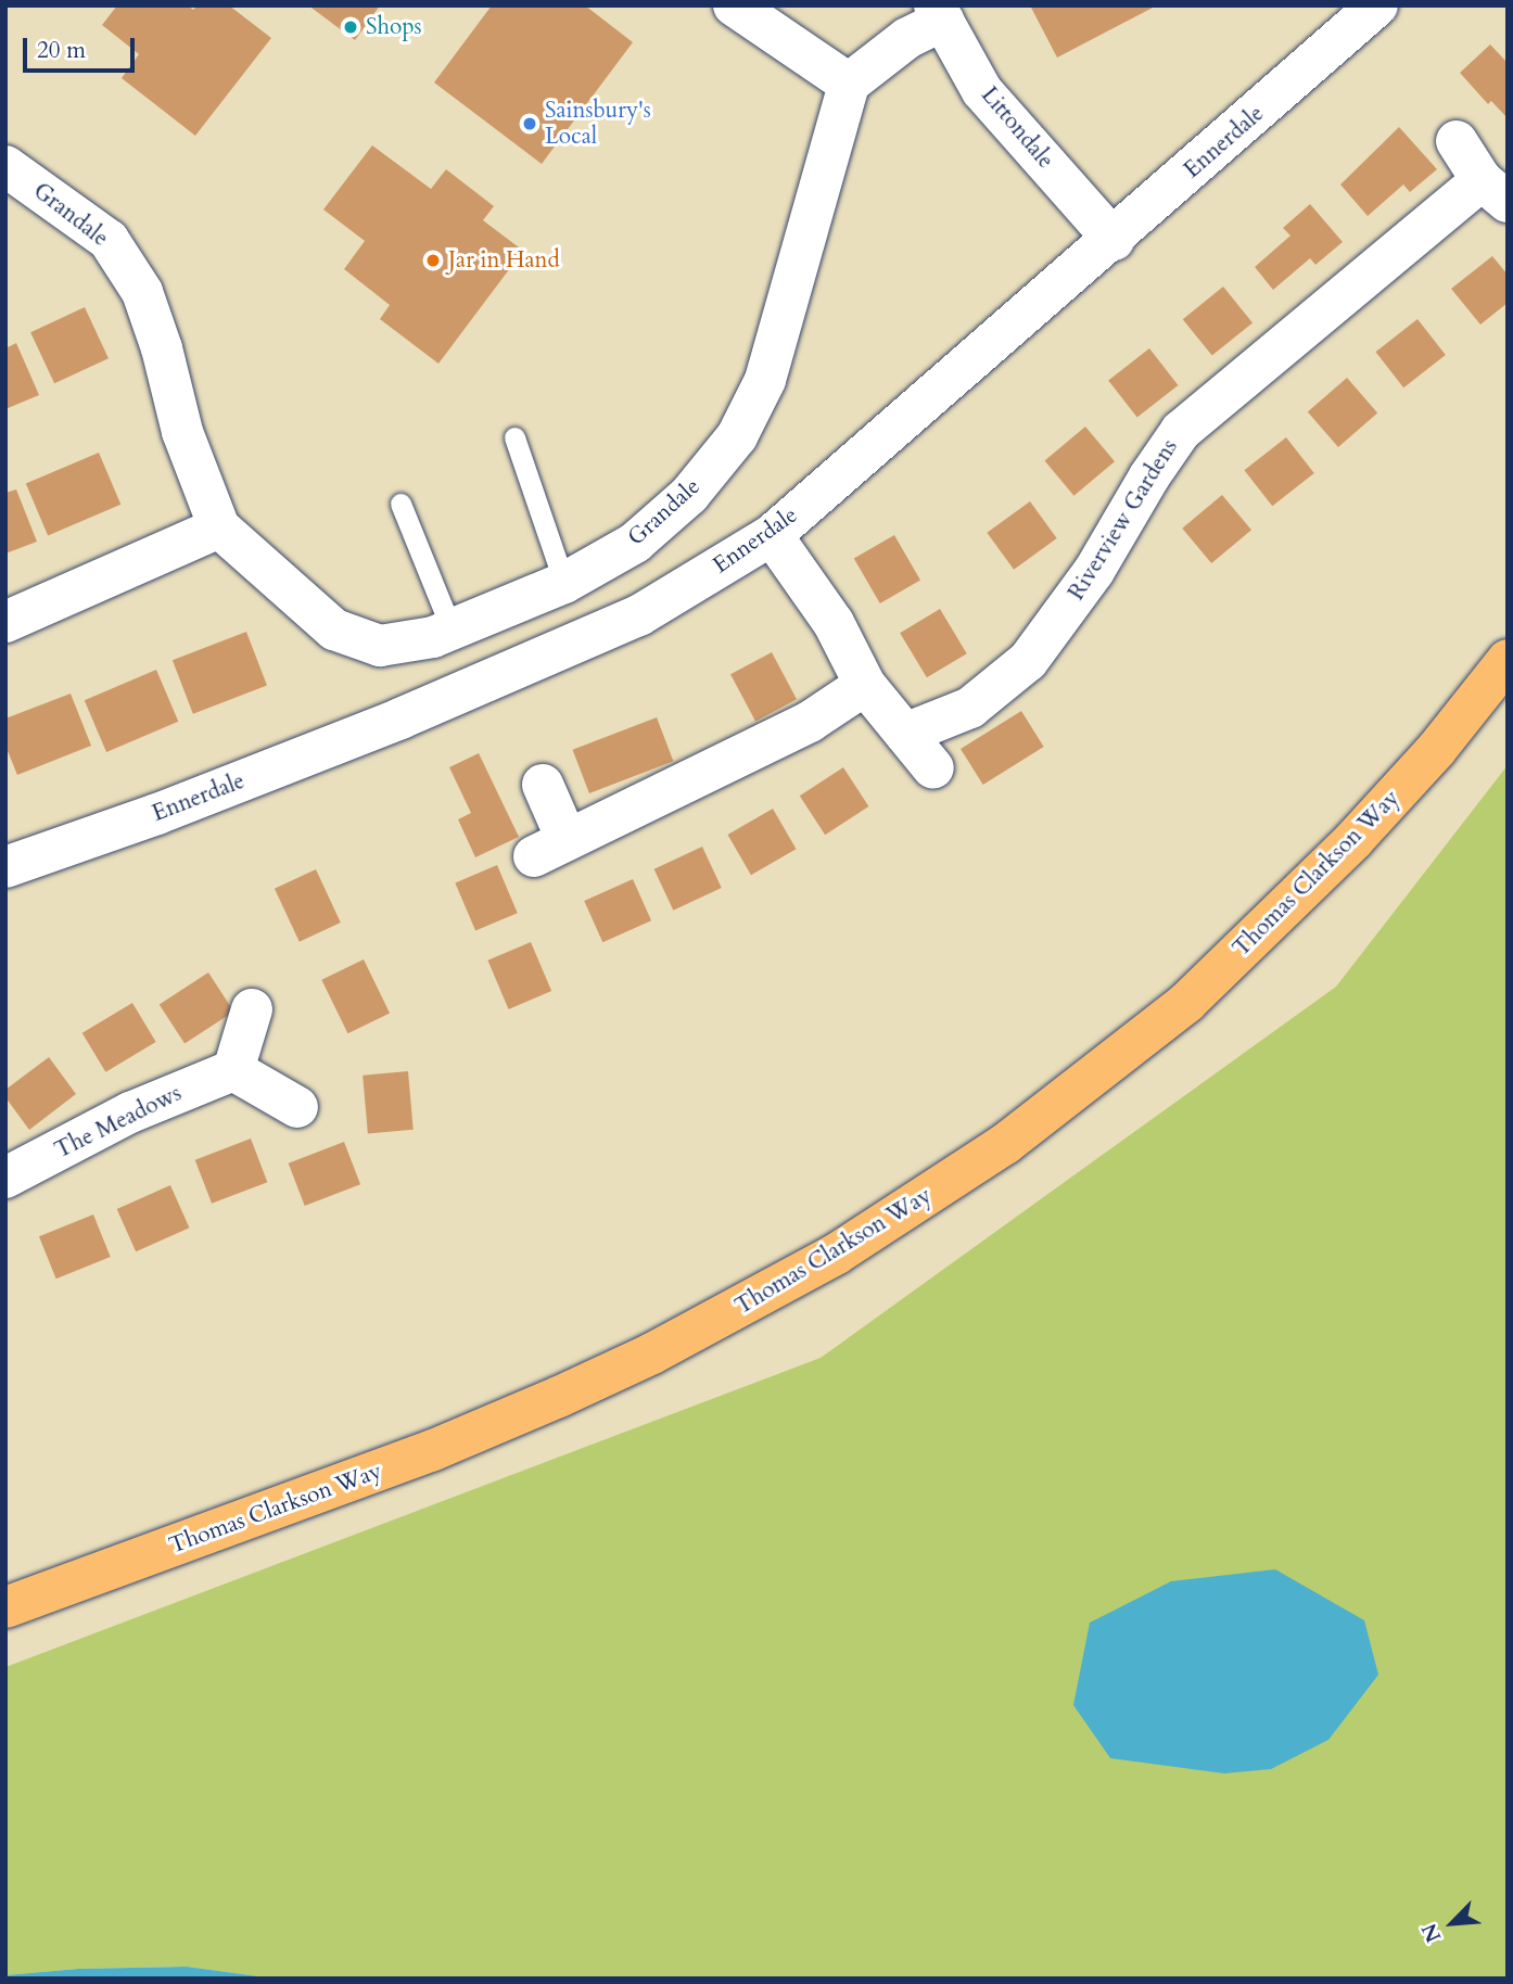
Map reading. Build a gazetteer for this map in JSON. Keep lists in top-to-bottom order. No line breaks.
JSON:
{"streets":{"highway":["Thomas Clarkson Way"],"street":["Littondale","Ennerdale","Grandale","Riverview Gardens","The Meadows"]},"crossings":[["Littondale","Ennerdale"]],"places":["Shops","Sainsbury's Local","Jar in Hand"],"scale_bar":"20 m","north":"bottom left"}
